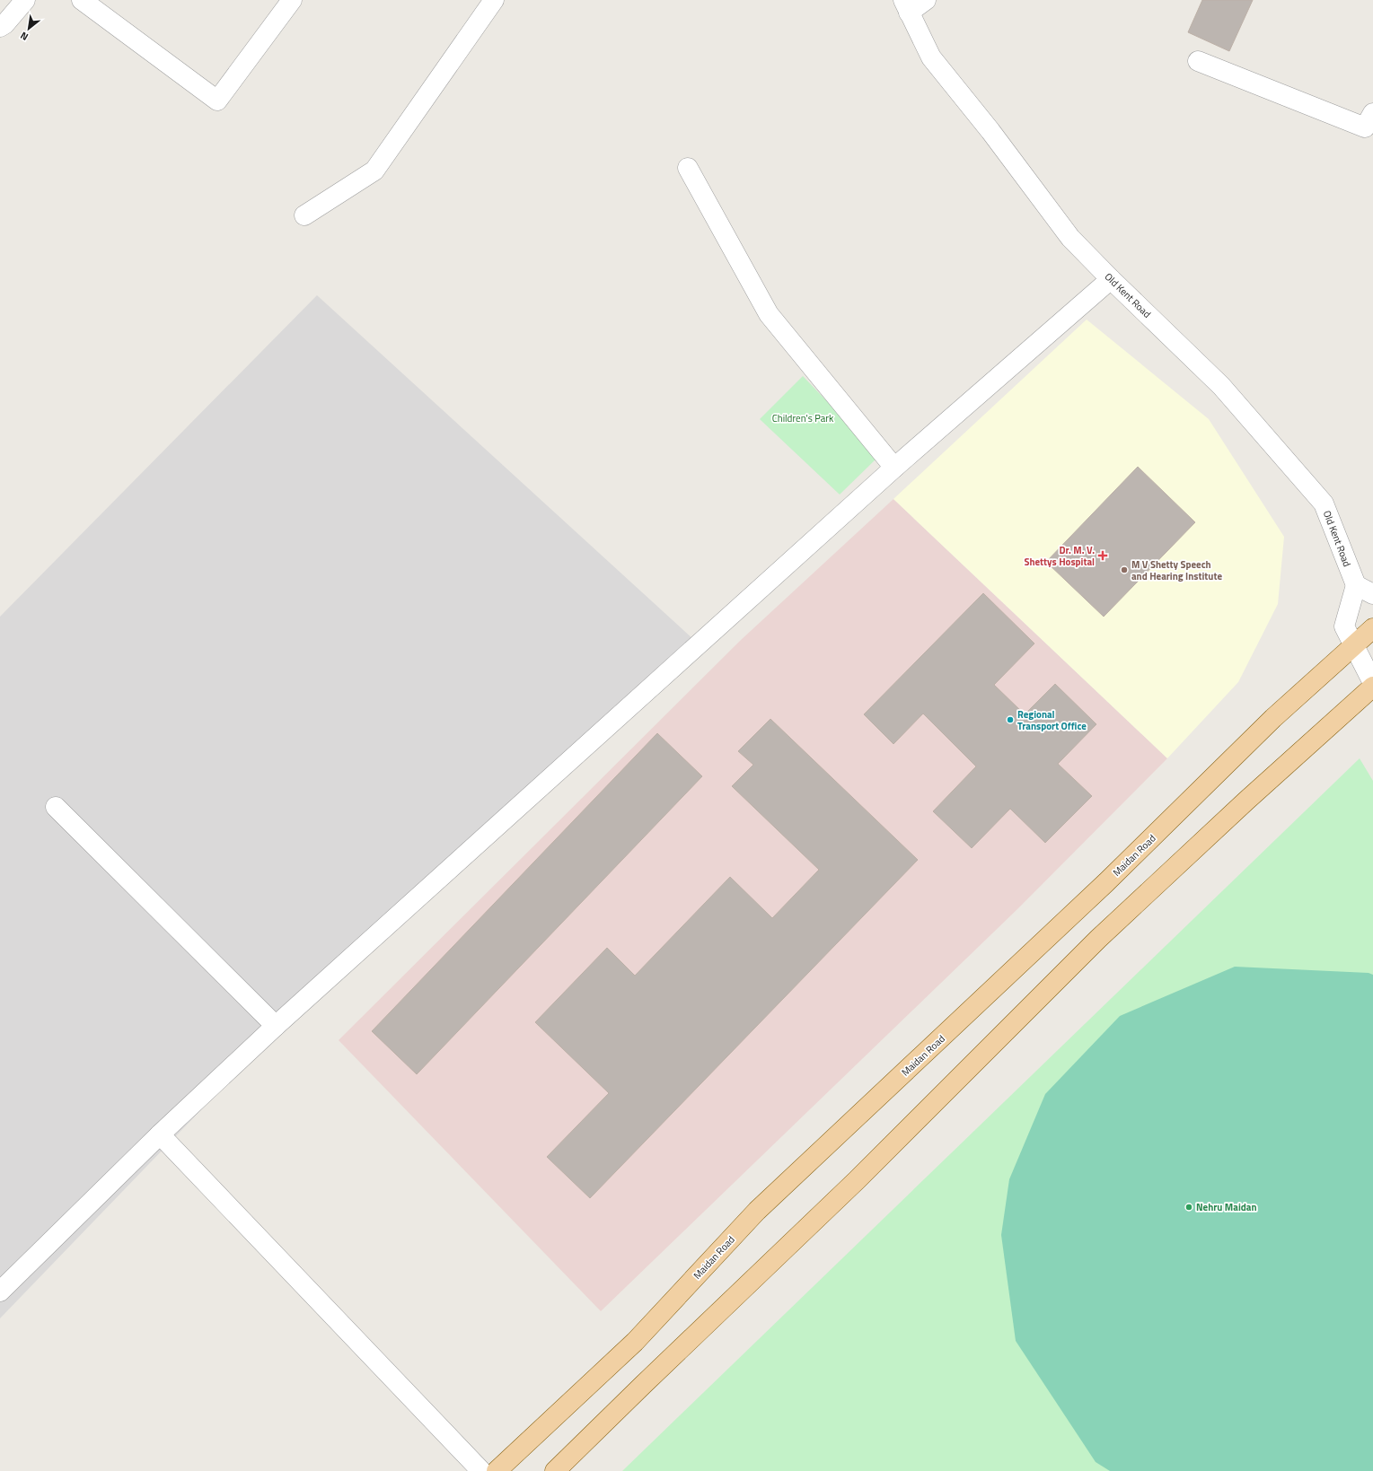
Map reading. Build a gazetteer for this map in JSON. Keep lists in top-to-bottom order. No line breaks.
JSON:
{"streets":{"main road":["Maidan Road"],"street":["Old Kent Road"]},"parks":["Children's Park"],"places":{"health":["Dr. M. V. Shettys Hospital"],"other":["M V Shetty Speech and Hearing Institute","Regional Transport Office","Nehru Maidan"]},"north":"bottom left"}
